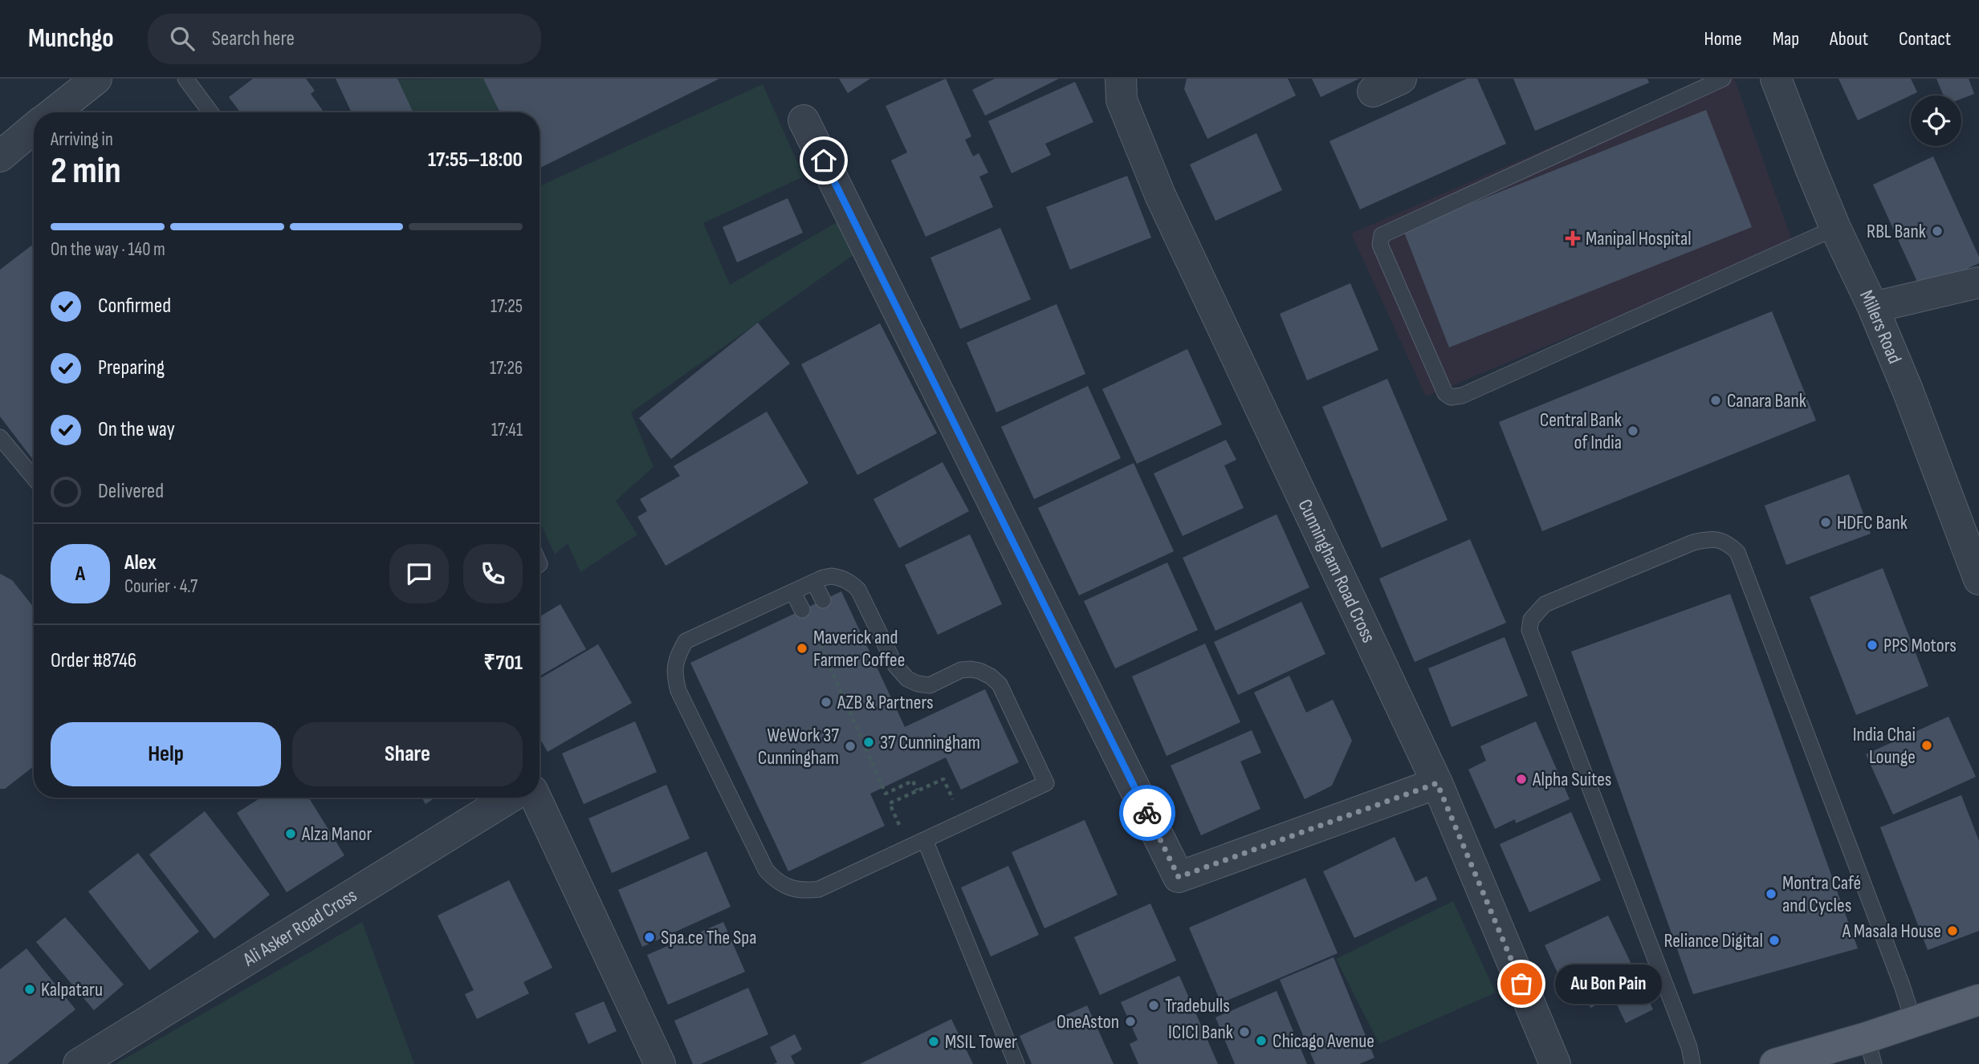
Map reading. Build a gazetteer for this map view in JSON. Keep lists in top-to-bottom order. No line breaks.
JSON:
{"streets":{"street":["Millers Road","Cunningham Road Cross","Ali Asker Road Cross"]},"places":{"other":["RBL Bank","Canara Bank","Central Bank of India","HDFC Bank","PPS Motors","Maverick and Farmer Coffee","AZB & Partners","37 Cunningham","India Chai Lounge","WeWork 37 Cunningham","Alpha Suites","Alza Manor","Montra Café and Cycles","A Masala House","Spa.ce The Spa","Reliance Digital","Au Bon Pain","Kalpataru","Tradebulls","OneAston","ICICI Bank","Chicago Avenue","MSIL Tower"],"health":["Manipal Hospital"]},"page":{"header":"Munchgo","search":"Search here","nav":["Home","Map","About","Contact"],"heading":["2 min","Arriving in","17:55–18:00"],"panel":["Alex","Courier · 4.7","Order #8746","₹701"],"bar":"On the way · 140 m","list":[["Confirmed","17:25"],["Preparing","17:26"],["On the way","17:41"],"Delivered"],"round":"A","buttons":["Help","Share"],"bubble":"Au Bon Pain"}}
